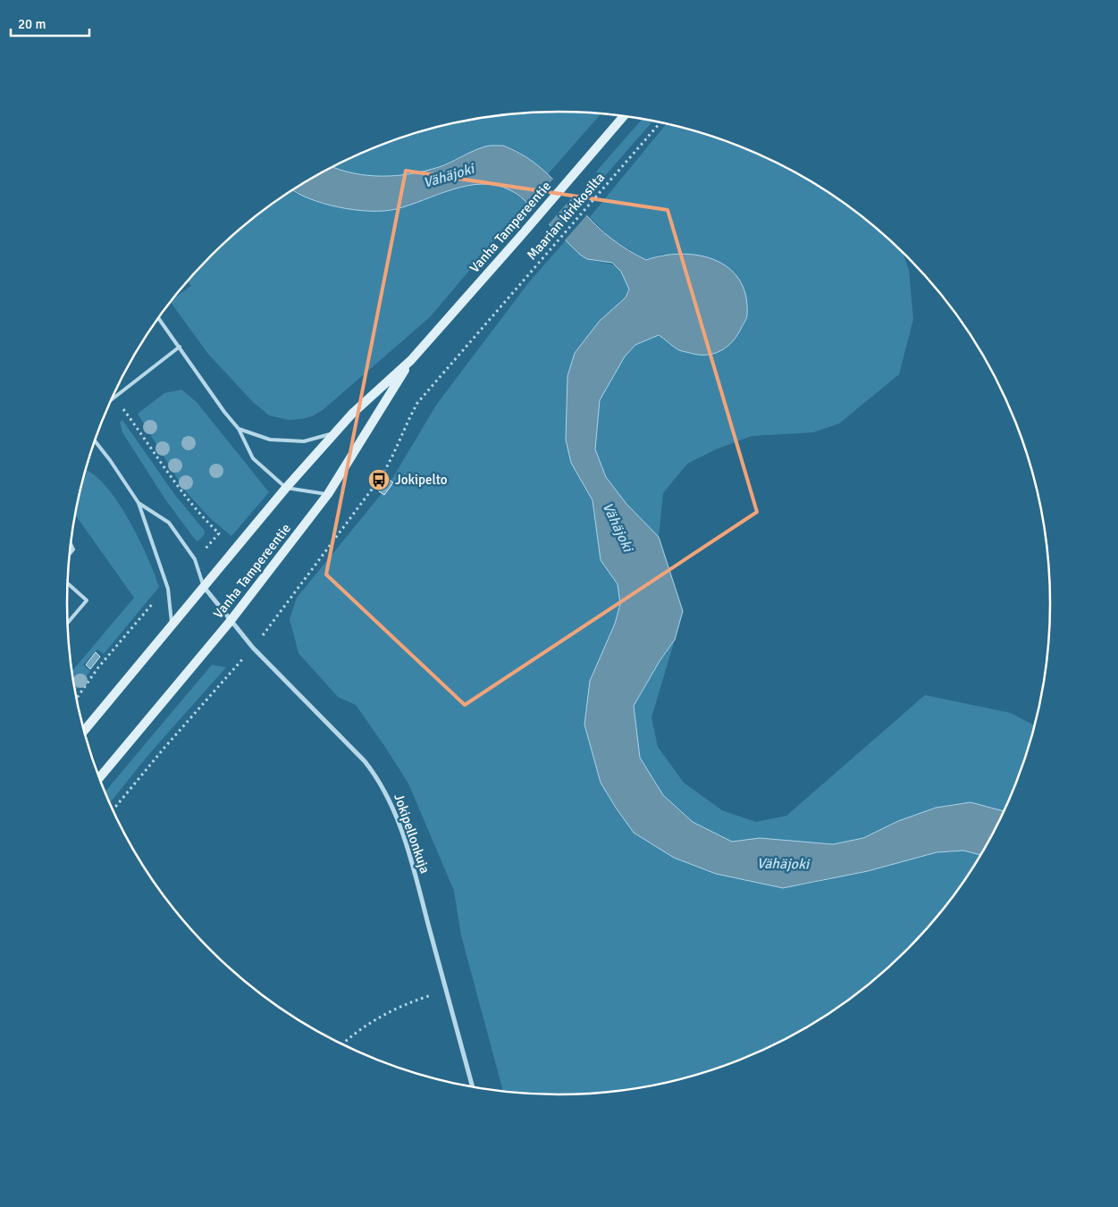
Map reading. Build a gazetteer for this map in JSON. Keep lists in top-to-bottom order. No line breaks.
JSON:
{"streets":{"main road":["Vanha Tampereentie"],"street":["Jokipellonkuja"],"path":["Maarian kirkkosilta"]},"crossings":[["Vanha Tampereentie","Jokipellonkuja"]],"water":["Vähäjoki"],"places":{"bus stop":["Jokipelto"]},"scale_bar":"20 m"}
